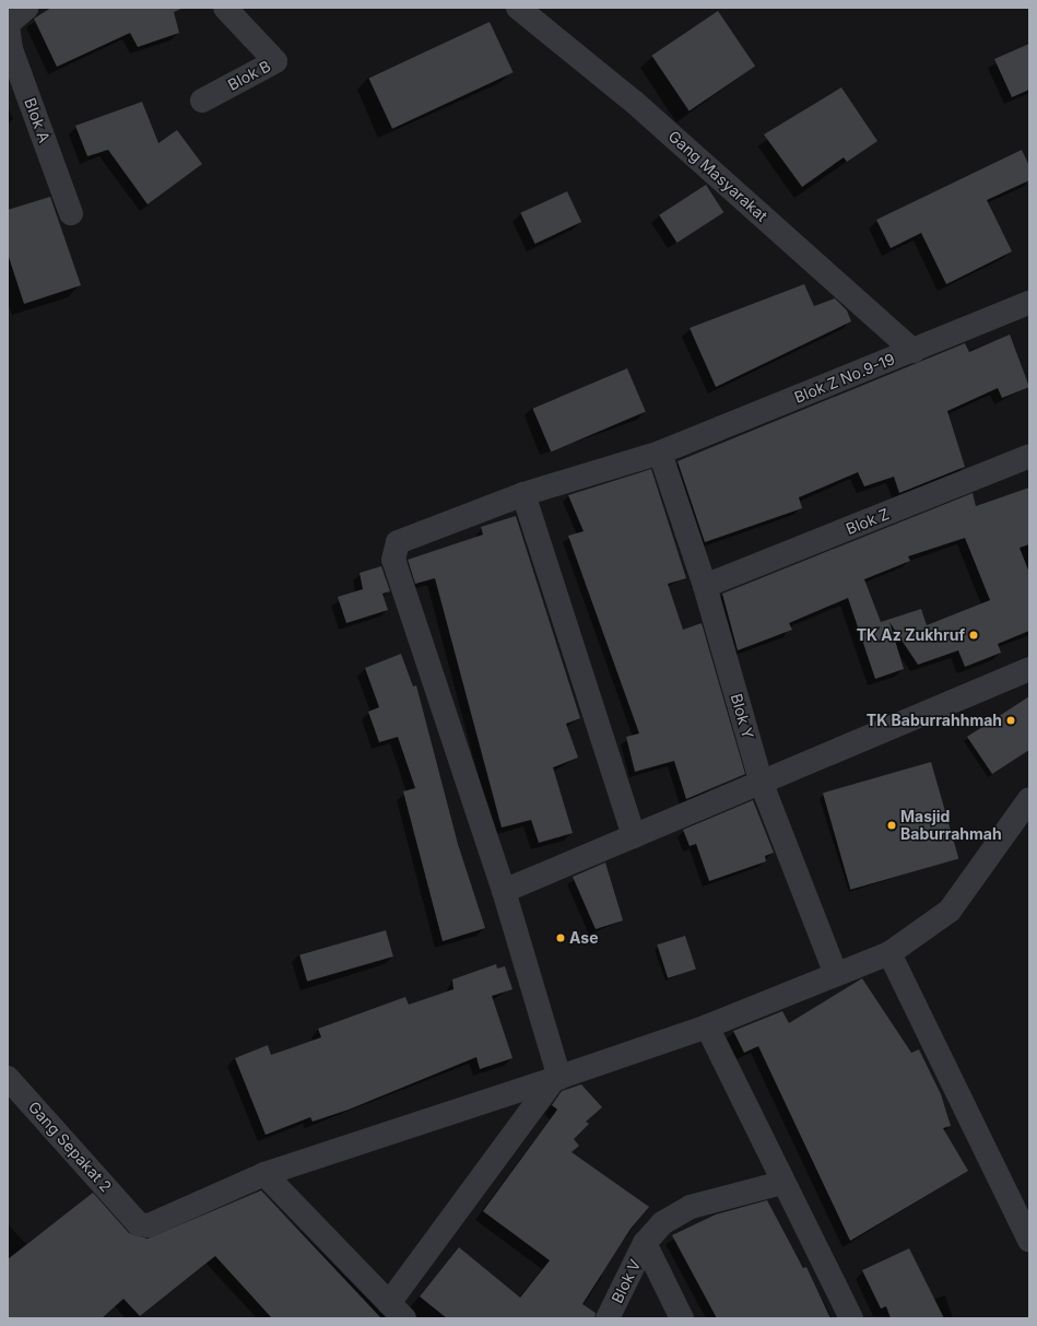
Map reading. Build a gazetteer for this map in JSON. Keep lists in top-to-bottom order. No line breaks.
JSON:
{"streets":{"street":["Blok B","Blok A","Gang Masyarakat","Blok Z No.9-19","Blok Z","Blok Y","Gang Sepakat 2","Blok V"]},"crossings":[["Gang Masyarakat","Blok Z No.9-19"],["Blok Z No.9-19","Blok Y"],["Blok Z","Blok Y"]],"places":["TK Az Zukhruf","TK Baburrahhmah","Masjid Baburrahmah","Ase"]}
